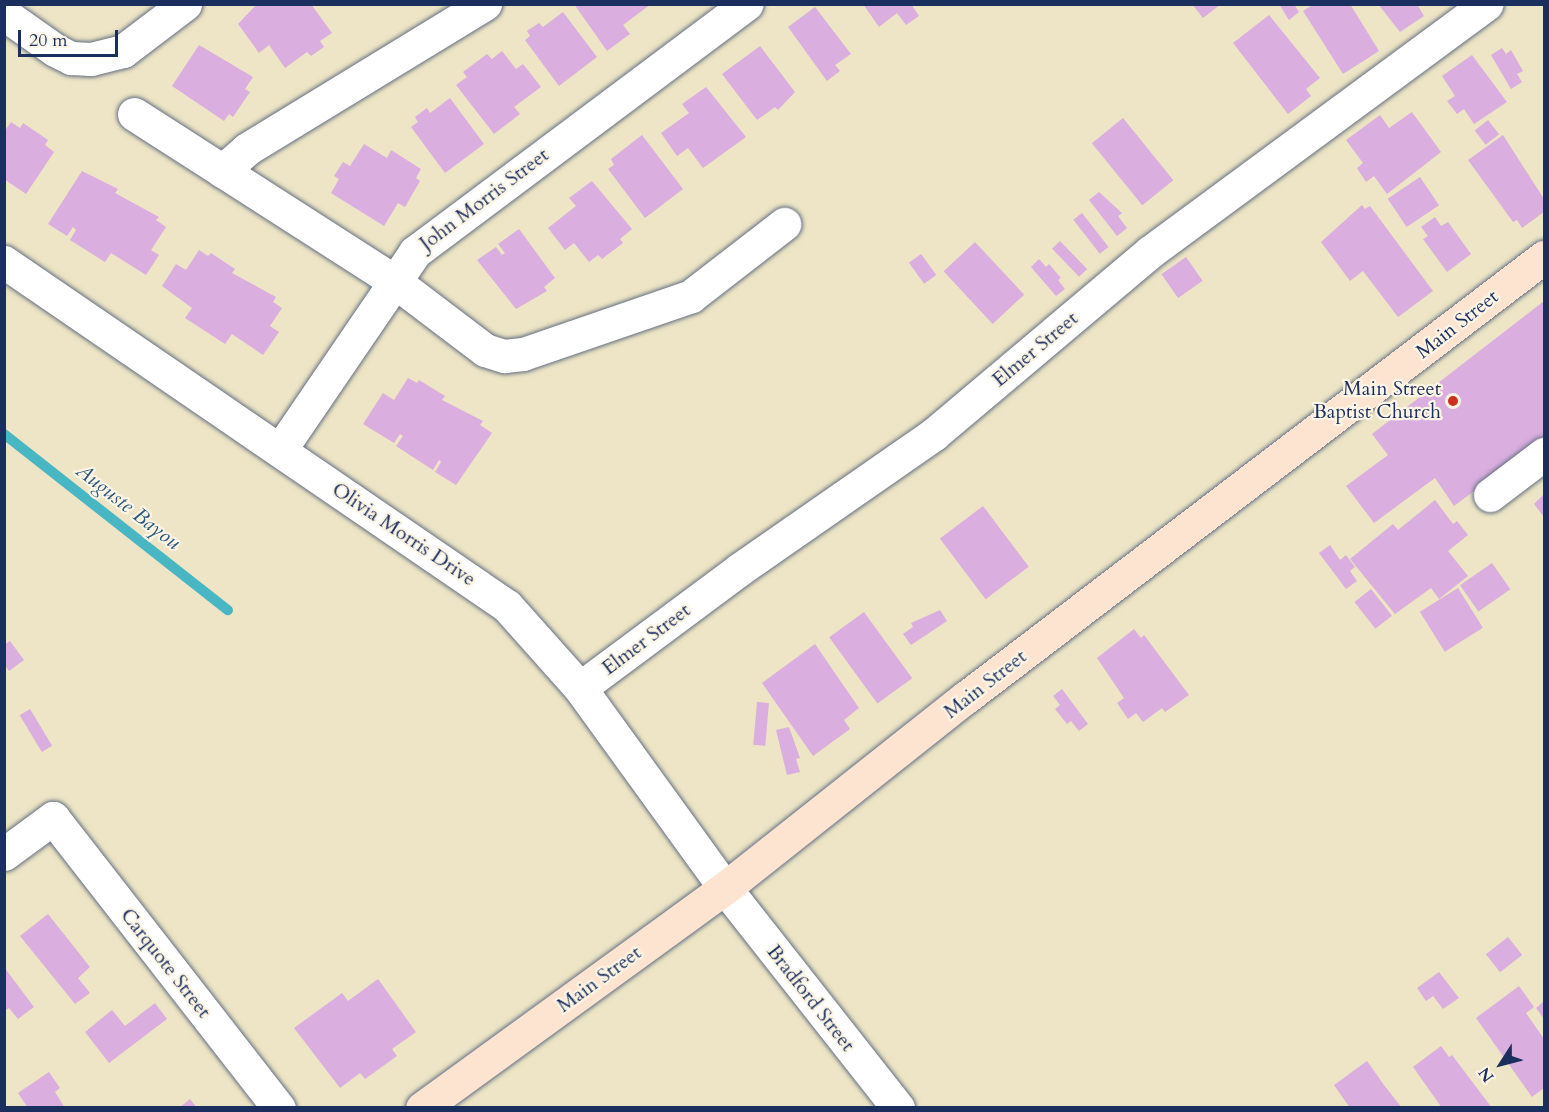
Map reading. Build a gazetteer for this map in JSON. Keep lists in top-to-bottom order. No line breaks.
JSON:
{"streets":{"street":["John Morris Street","Main Street","Elmer Street","Olivia Morris Drive","Carquote Street","Bradford Street"]},"crossings":[["John Morris Street","Olivia Morris Drive"],["Main Street","Olivia Morris Drive"],["Main Street","Bradford Street"],["Elmer Street","Olivia Morris Drive"],["Olivia Morris Drive","Bradford Street"]],"water":["Auguste Bayou"],"places":["Main Street Baptist Church"],"scale_bar":"20 m","north":"bottom left"}
